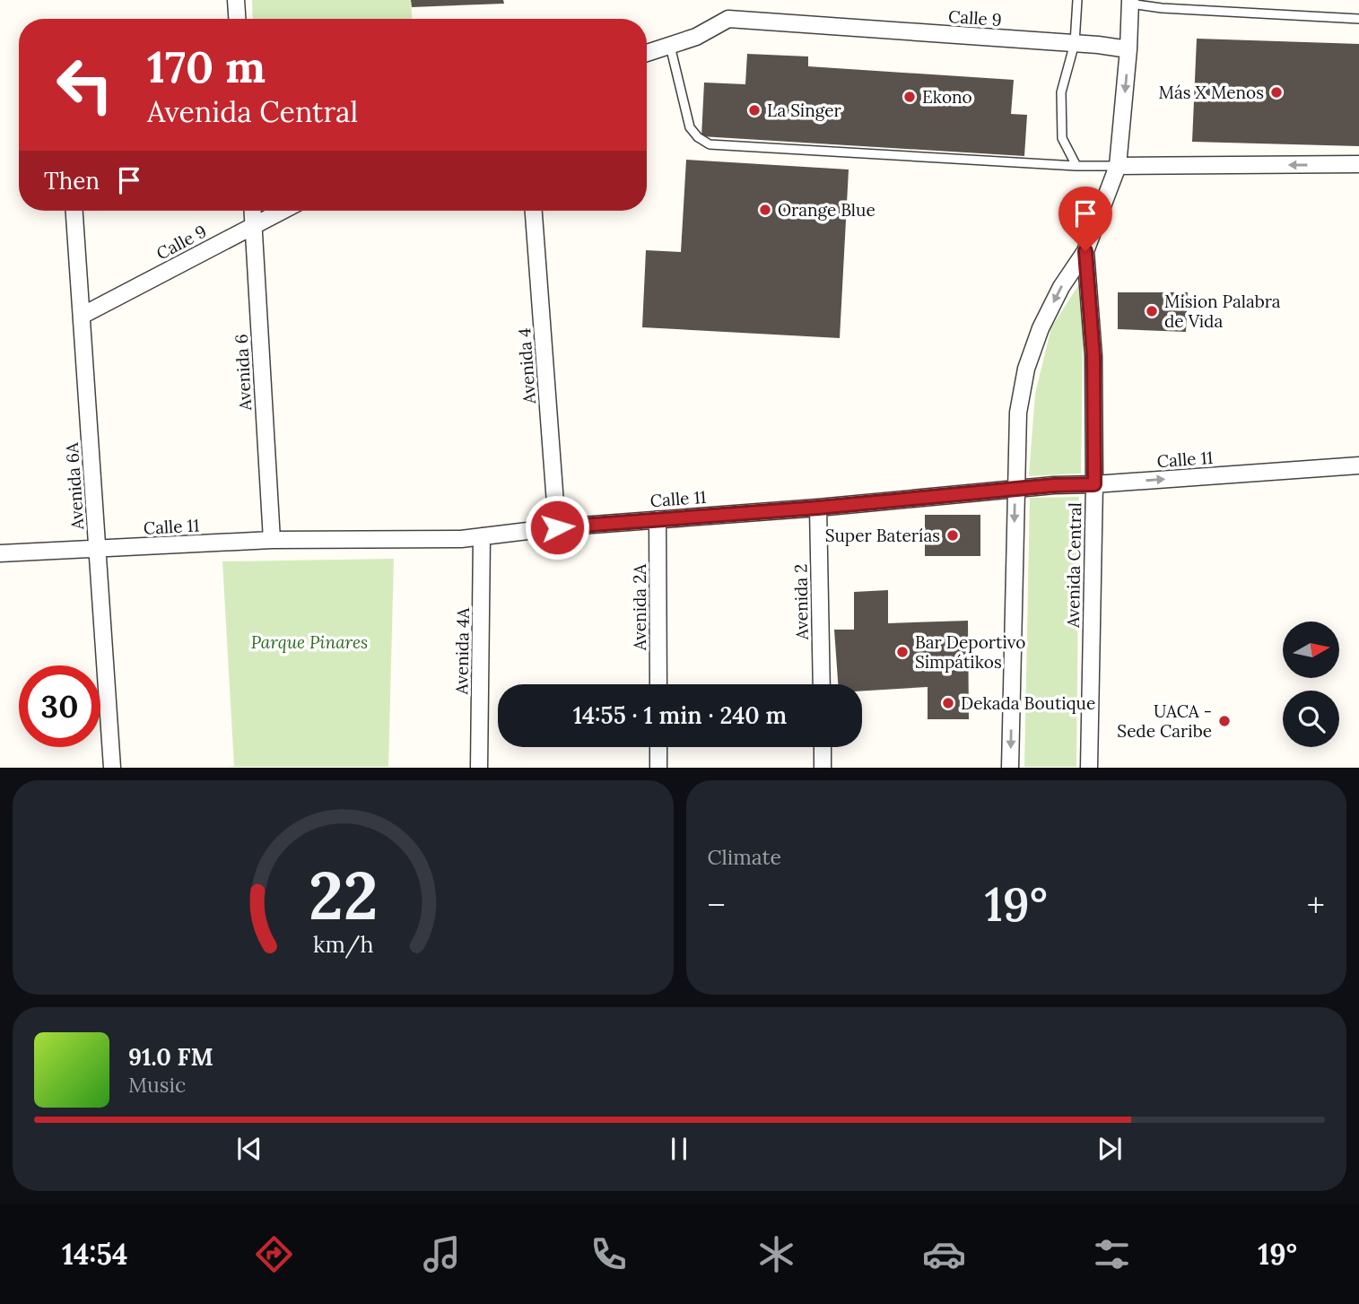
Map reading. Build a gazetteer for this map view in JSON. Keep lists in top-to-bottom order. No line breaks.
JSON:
{"streets":{"street":["Calle 9","Avenida 4","Avenida 6","Calle 11","Avenida 6A","Avenida Central","Avenida 2","Avenida 2A","Avenida 4A"]},"crossings":[["Calle 9","Avenida 6"],["Calle 9","Avenida 6A"],["Calle 9","Avenida Central"],["Avenida 4","Calle 11"],["Avenida 6","Calle 11"],["Calle 11","Avenida 6A"],["Calle 11","Avenida Central"],["Calle 11","Avenida 2"],["Calle 11","Avenida 2A"],["Calle 11","Avenida 4A"]],"parks":["Parque Pinares"],"places":["Más X Menos","Ekono","La Singer","Orange Blue","Mision Palabra de Vida","Super Baterías","Bar Deportivo Simpátikos","Dekada Boutique","UACA - Sede Caribe"],"north":"right","page":{"turn":["170 m","Avenida Central"],"then":"Then","limit":"30","trip":"14:55 · 1 min · 240 m","tile":"Climate","heat":["−","19°","+"],"song":["91.0 FM","Music"],"tabs":["14:54","19°"],"gauge":["22","km/h"]}}
